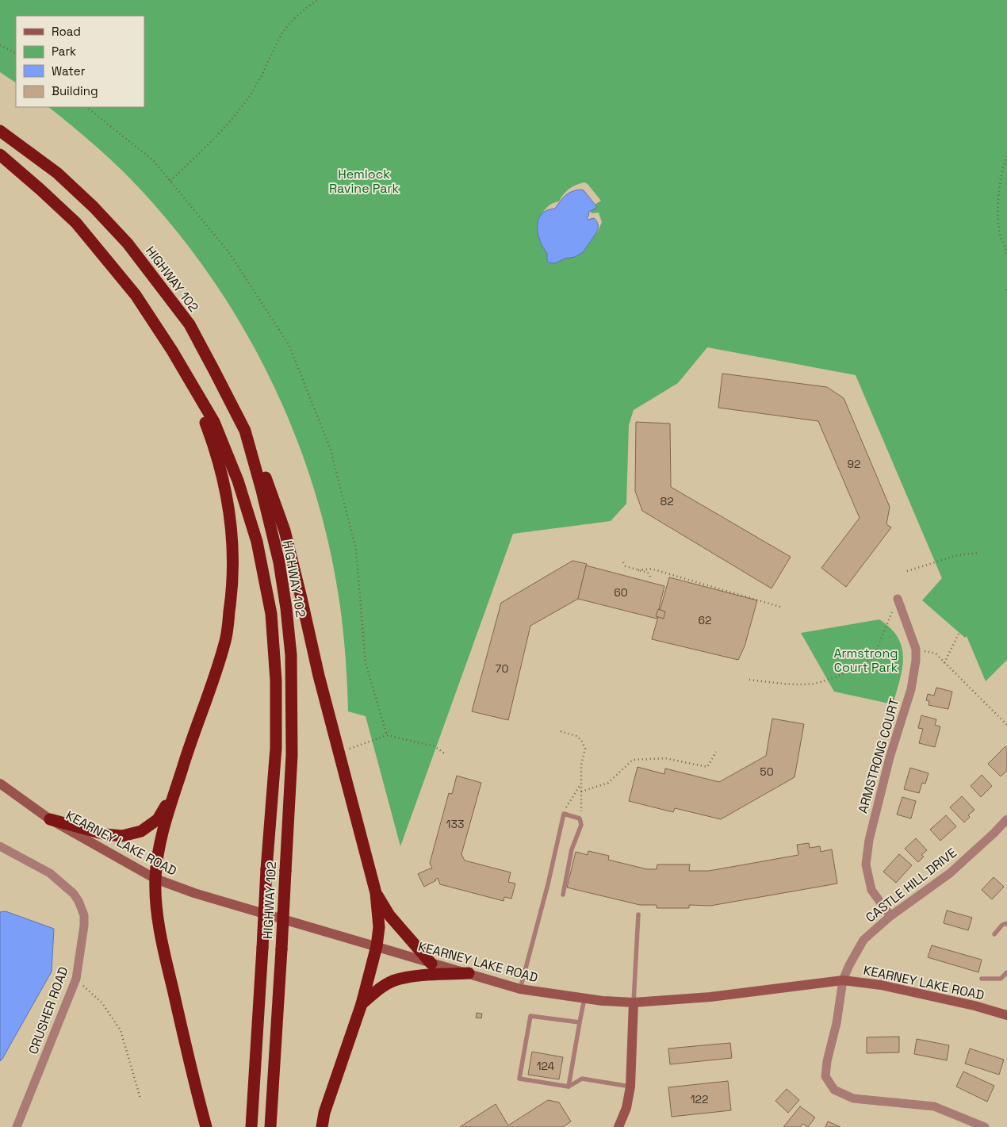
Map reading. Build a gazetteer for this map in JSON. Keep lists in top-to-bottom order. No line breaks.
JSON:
{"streets":{"highway":["HIGHWAY 102"],"main road":["KEARNEY LAKE ROAD"],"street":["ARMSTRONG COURT","CASTLE HILL DRIVE","CRUSHER ROAD"]},"crossings":[["ARMSTRONG COURT","CASTLE HILL DRIVE"],["KEARNEY LAKE ROAD","CASTLE HILL DRIVE"]],"parks":["Hemlock Ravine Park","Armstrong Court Park"],"house_numbers":["92","82","60","62","70","50","133","124","122"],"legend":["Road","Park","Water","Building"]}
